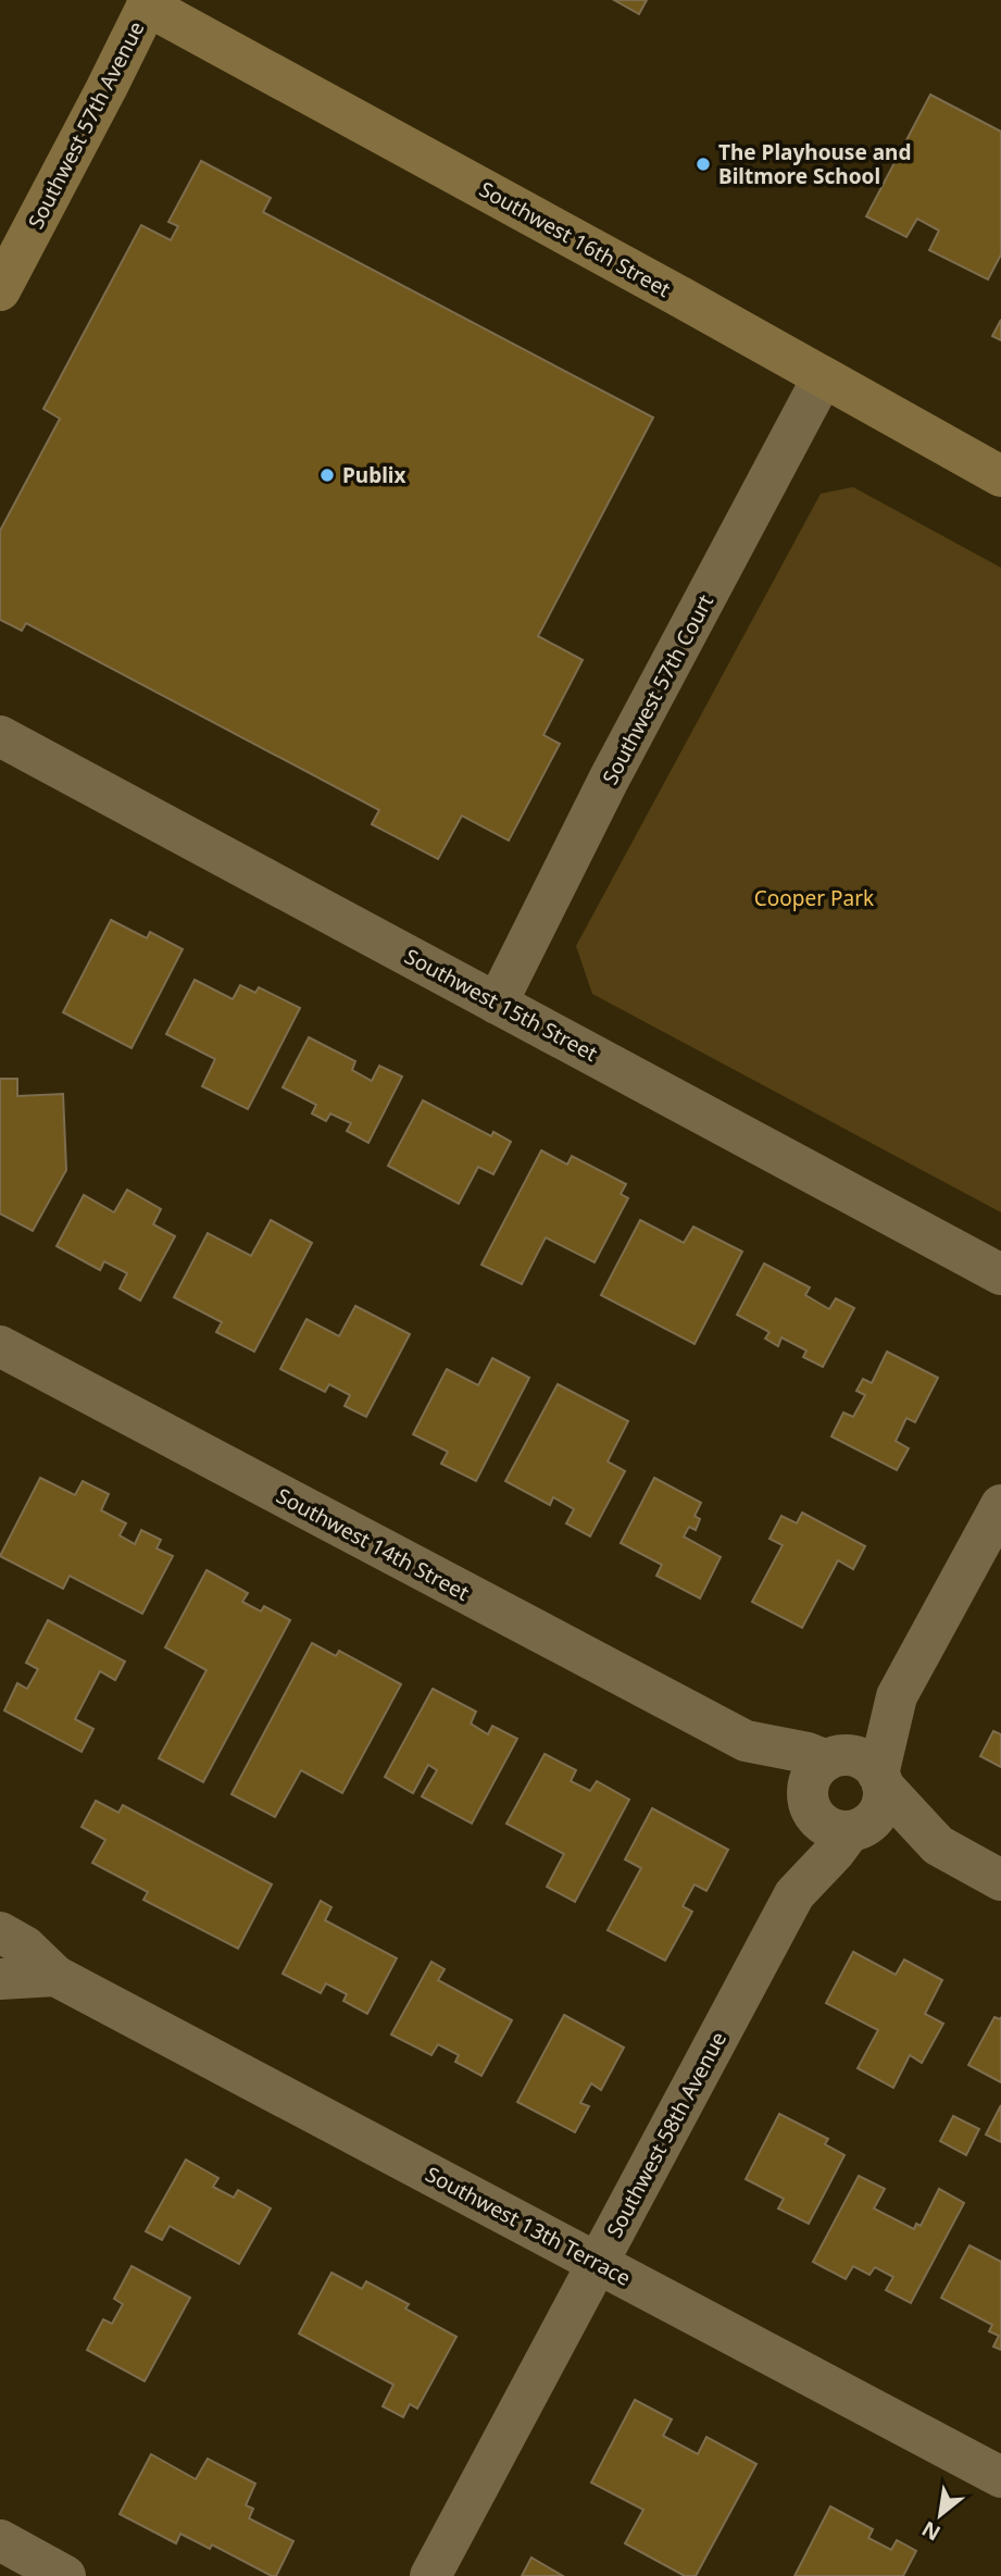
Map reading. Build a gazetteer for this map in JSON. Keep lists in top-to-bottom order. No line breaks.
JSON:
{"streets":{"street":["Southwest 57th Avenue","Southwest 16th Street","Southwest 57th Court","Southwest 15th Street","Southwest 14th Street","Southwest 58th Avenue","Southwest 13th Terrace"]},"crossings":[["Southwest 57th Avenue","Southwest 16th Street"],["Southwest 16th Street","Southwest 57th Court"],["Southwest 57th Court","Southwest 15th Street"],["Southwest 14th Street","Southwest 58th Avenue"],["Southwest 58th Avenue","Southwest 13th Terrace"]],"parks":["Cooper Park"],"places":["The Playhouse and Biltmore School","Publix"],"north":"bottom left"}
